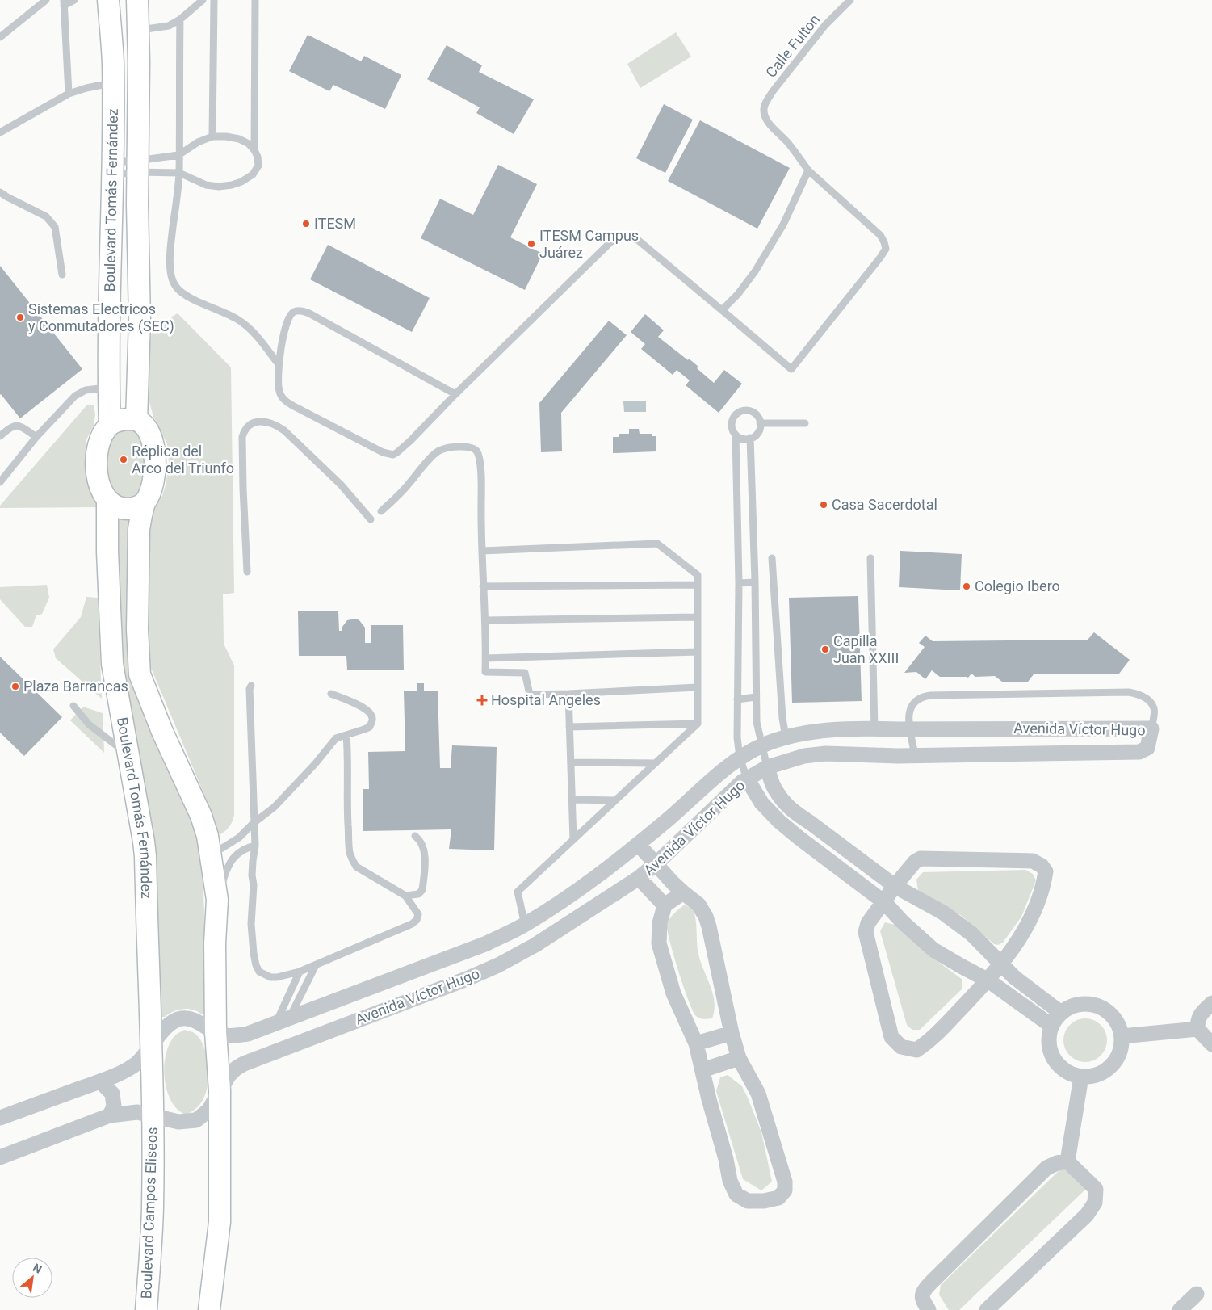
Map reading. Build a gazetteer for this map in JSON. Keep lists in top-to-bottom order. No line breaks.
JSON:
{"streets":{"main road":["Boulevard Tomás Fernández","Boulevard Campos Eliseos"],"street":["Avenida Víctor Hugo"],"lane":["Calle Fulton"]},"crossings":[["Boulevard Tomás Fernández","Avenida Víctor Hugo"],["Boulevard Tomás Fernández","Boulevard Campos Eliseos"],["Avenida Víctor Hugo","Boulevard Campos Eliseos"]],"places":{"other":["ITESM","ITESM Campus Juárez","Sistemas Electricos y Conmutadores (SEC)","Réplica del Arco del Triunfo","Casa Sacerdotal","Colegio Ibero","Capilla Juan XXIII","Plaza Barrancas"],"health":["Hospital Angeles"]},"north":"top right"}
